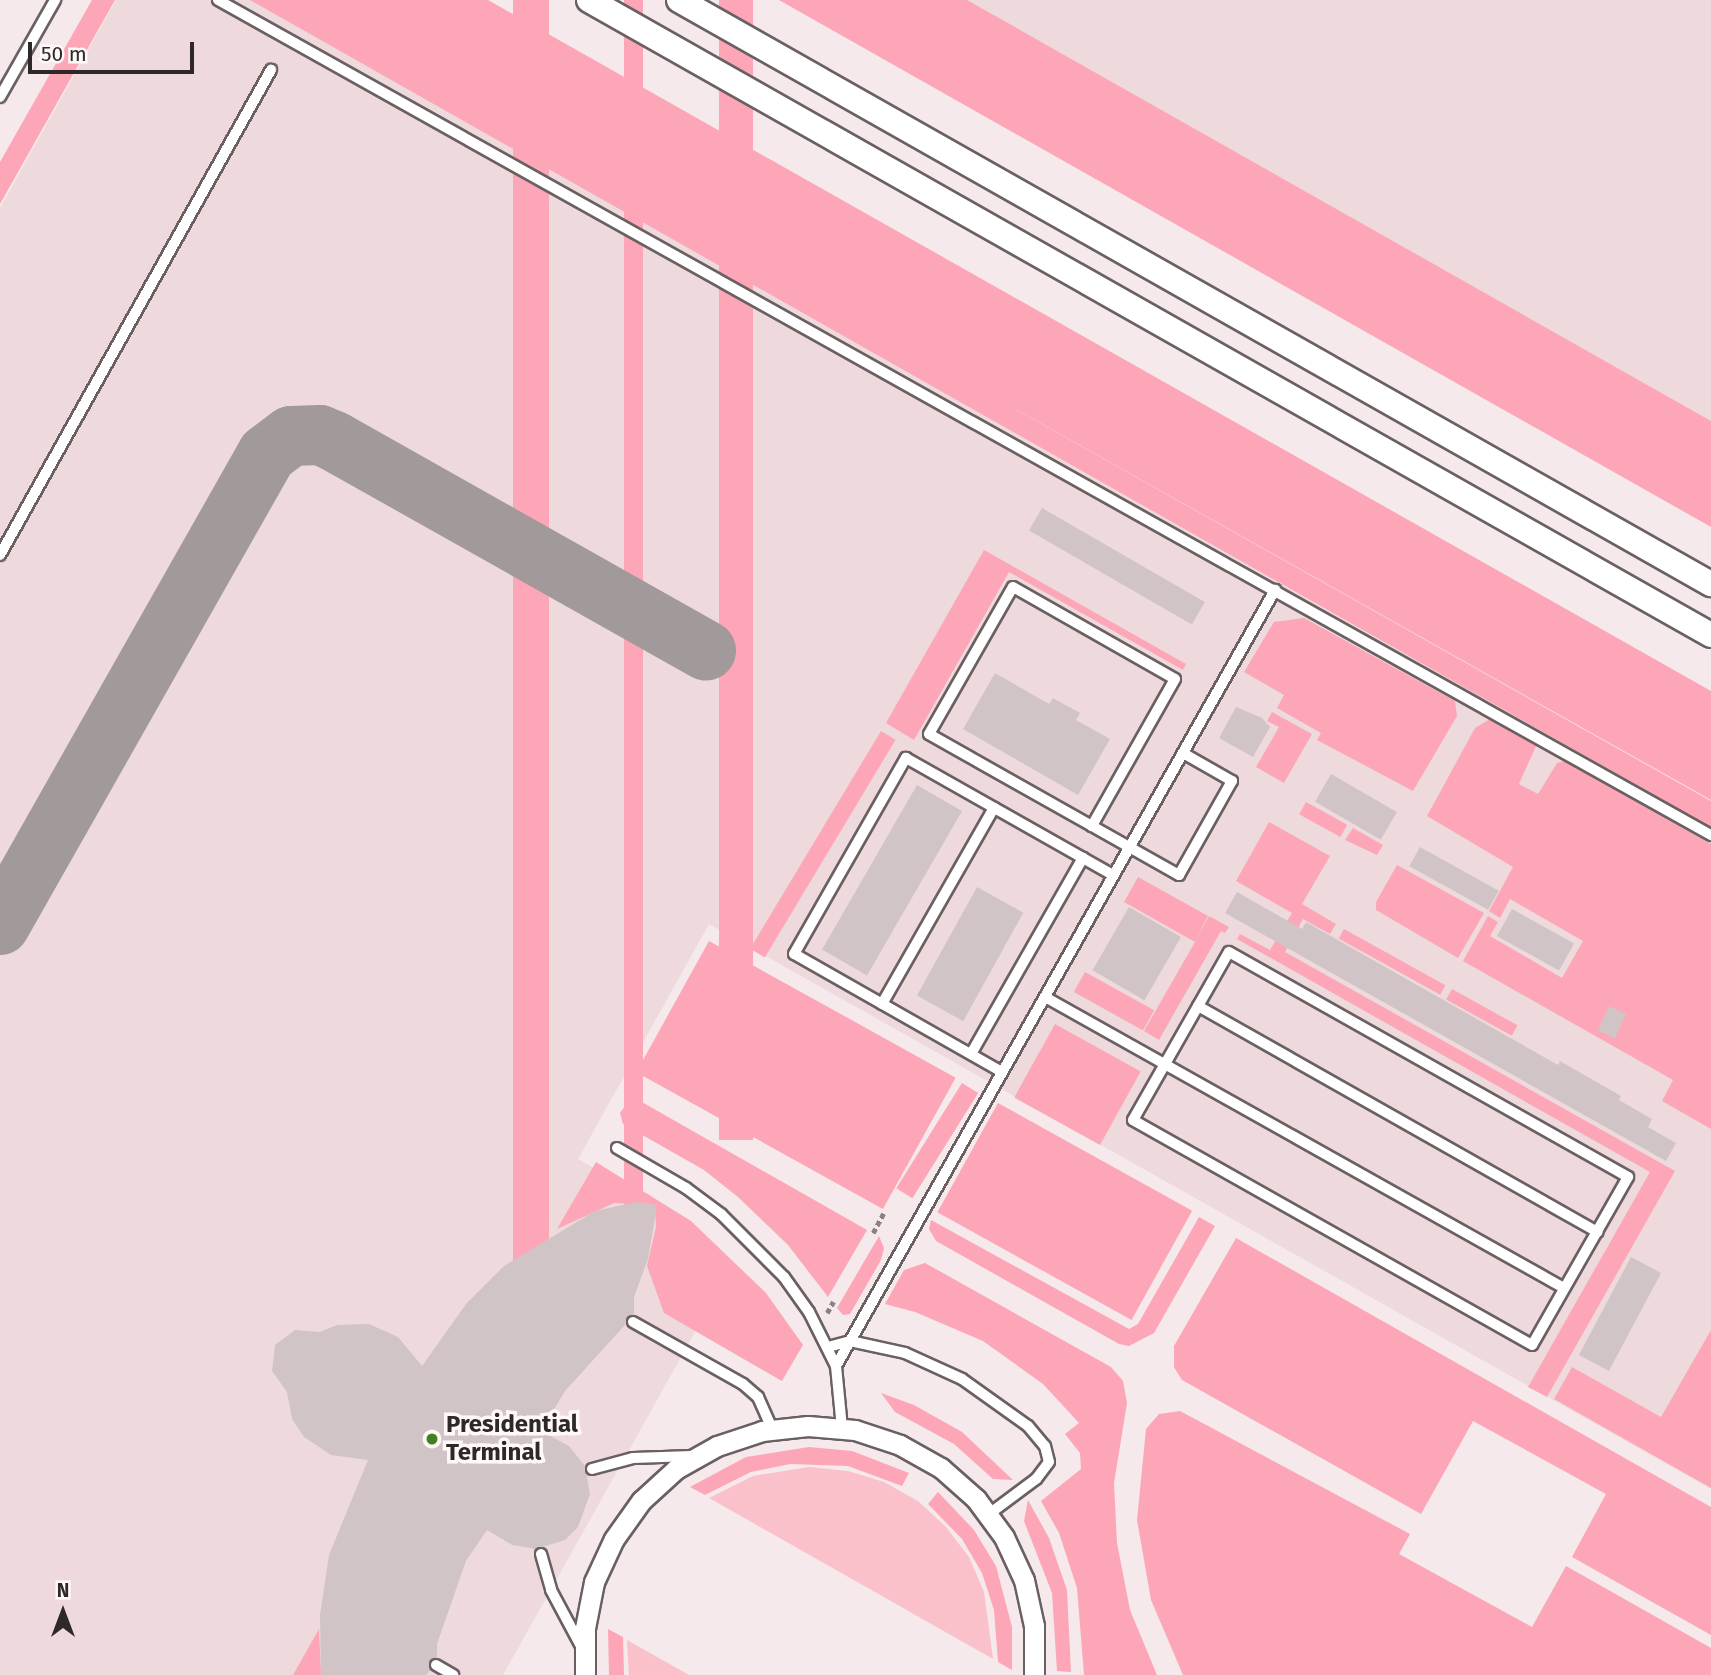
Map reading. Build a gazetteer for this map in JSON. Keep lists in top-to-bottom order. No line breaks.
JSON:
{"places":["Presidential Terminal"],"scale_bar":"50 m","north":"top"}
